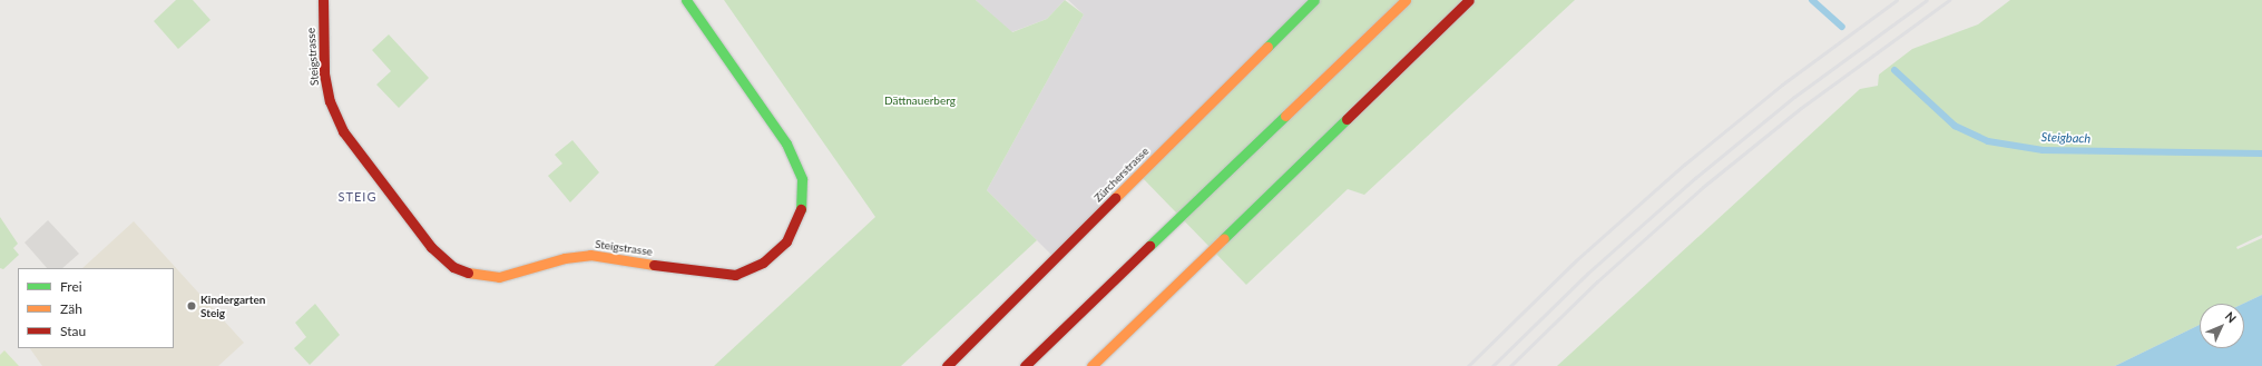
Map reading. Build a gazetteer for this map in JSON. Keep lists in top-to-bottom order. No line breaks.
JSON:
{"streets":{"main road":["Steigstrasse","Zürcherstrasse"]},"districts":["STEIG"],"water":["Steigbach"],"parks":["Dättnauerberg"],"places":["Kindergarten Steig"],"legend":["Frei","Zäh","Stau"],"north":"top right"}
